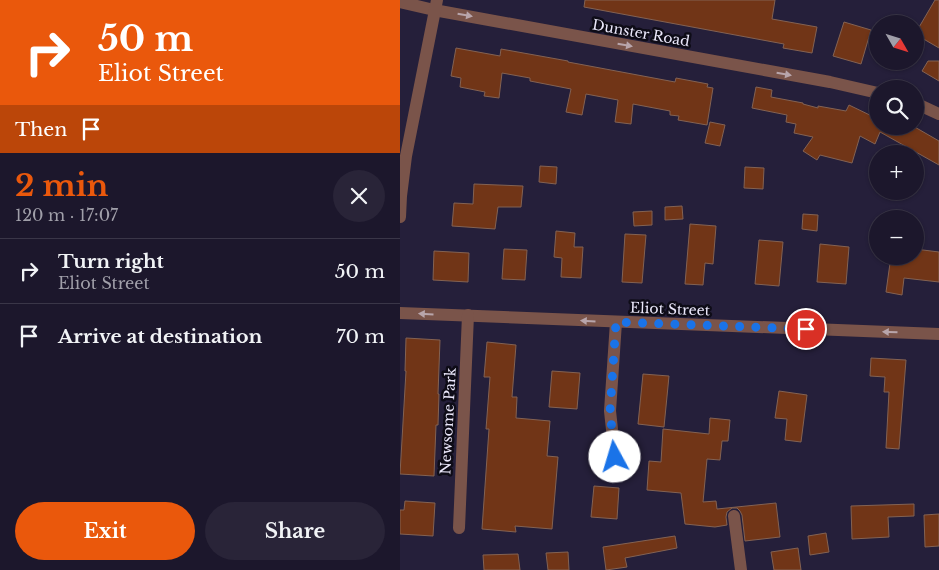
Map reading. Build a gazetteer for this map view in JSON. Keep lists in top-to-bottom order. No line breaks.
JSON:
{"streets":{"street":["Dunster Road","Eliot Street","Newsome Park"]},"crossings":[["Eliot Street","Newsome Park"]],"one_way":["Dunster Road","Eliot Street"],"north":"bottom right","page":{"turn":["50 m","Eliot Street"],"map_buttons":["+","−"],"then":"Then","heading":["2 min","120 m · 17:07"],"list":[{"name":"Turn right","note":"Eliot Street","value":"50 m"},{"name":"Arrive at destination","value":"70 m"}],"buttons":["Exit","Share"]}}
